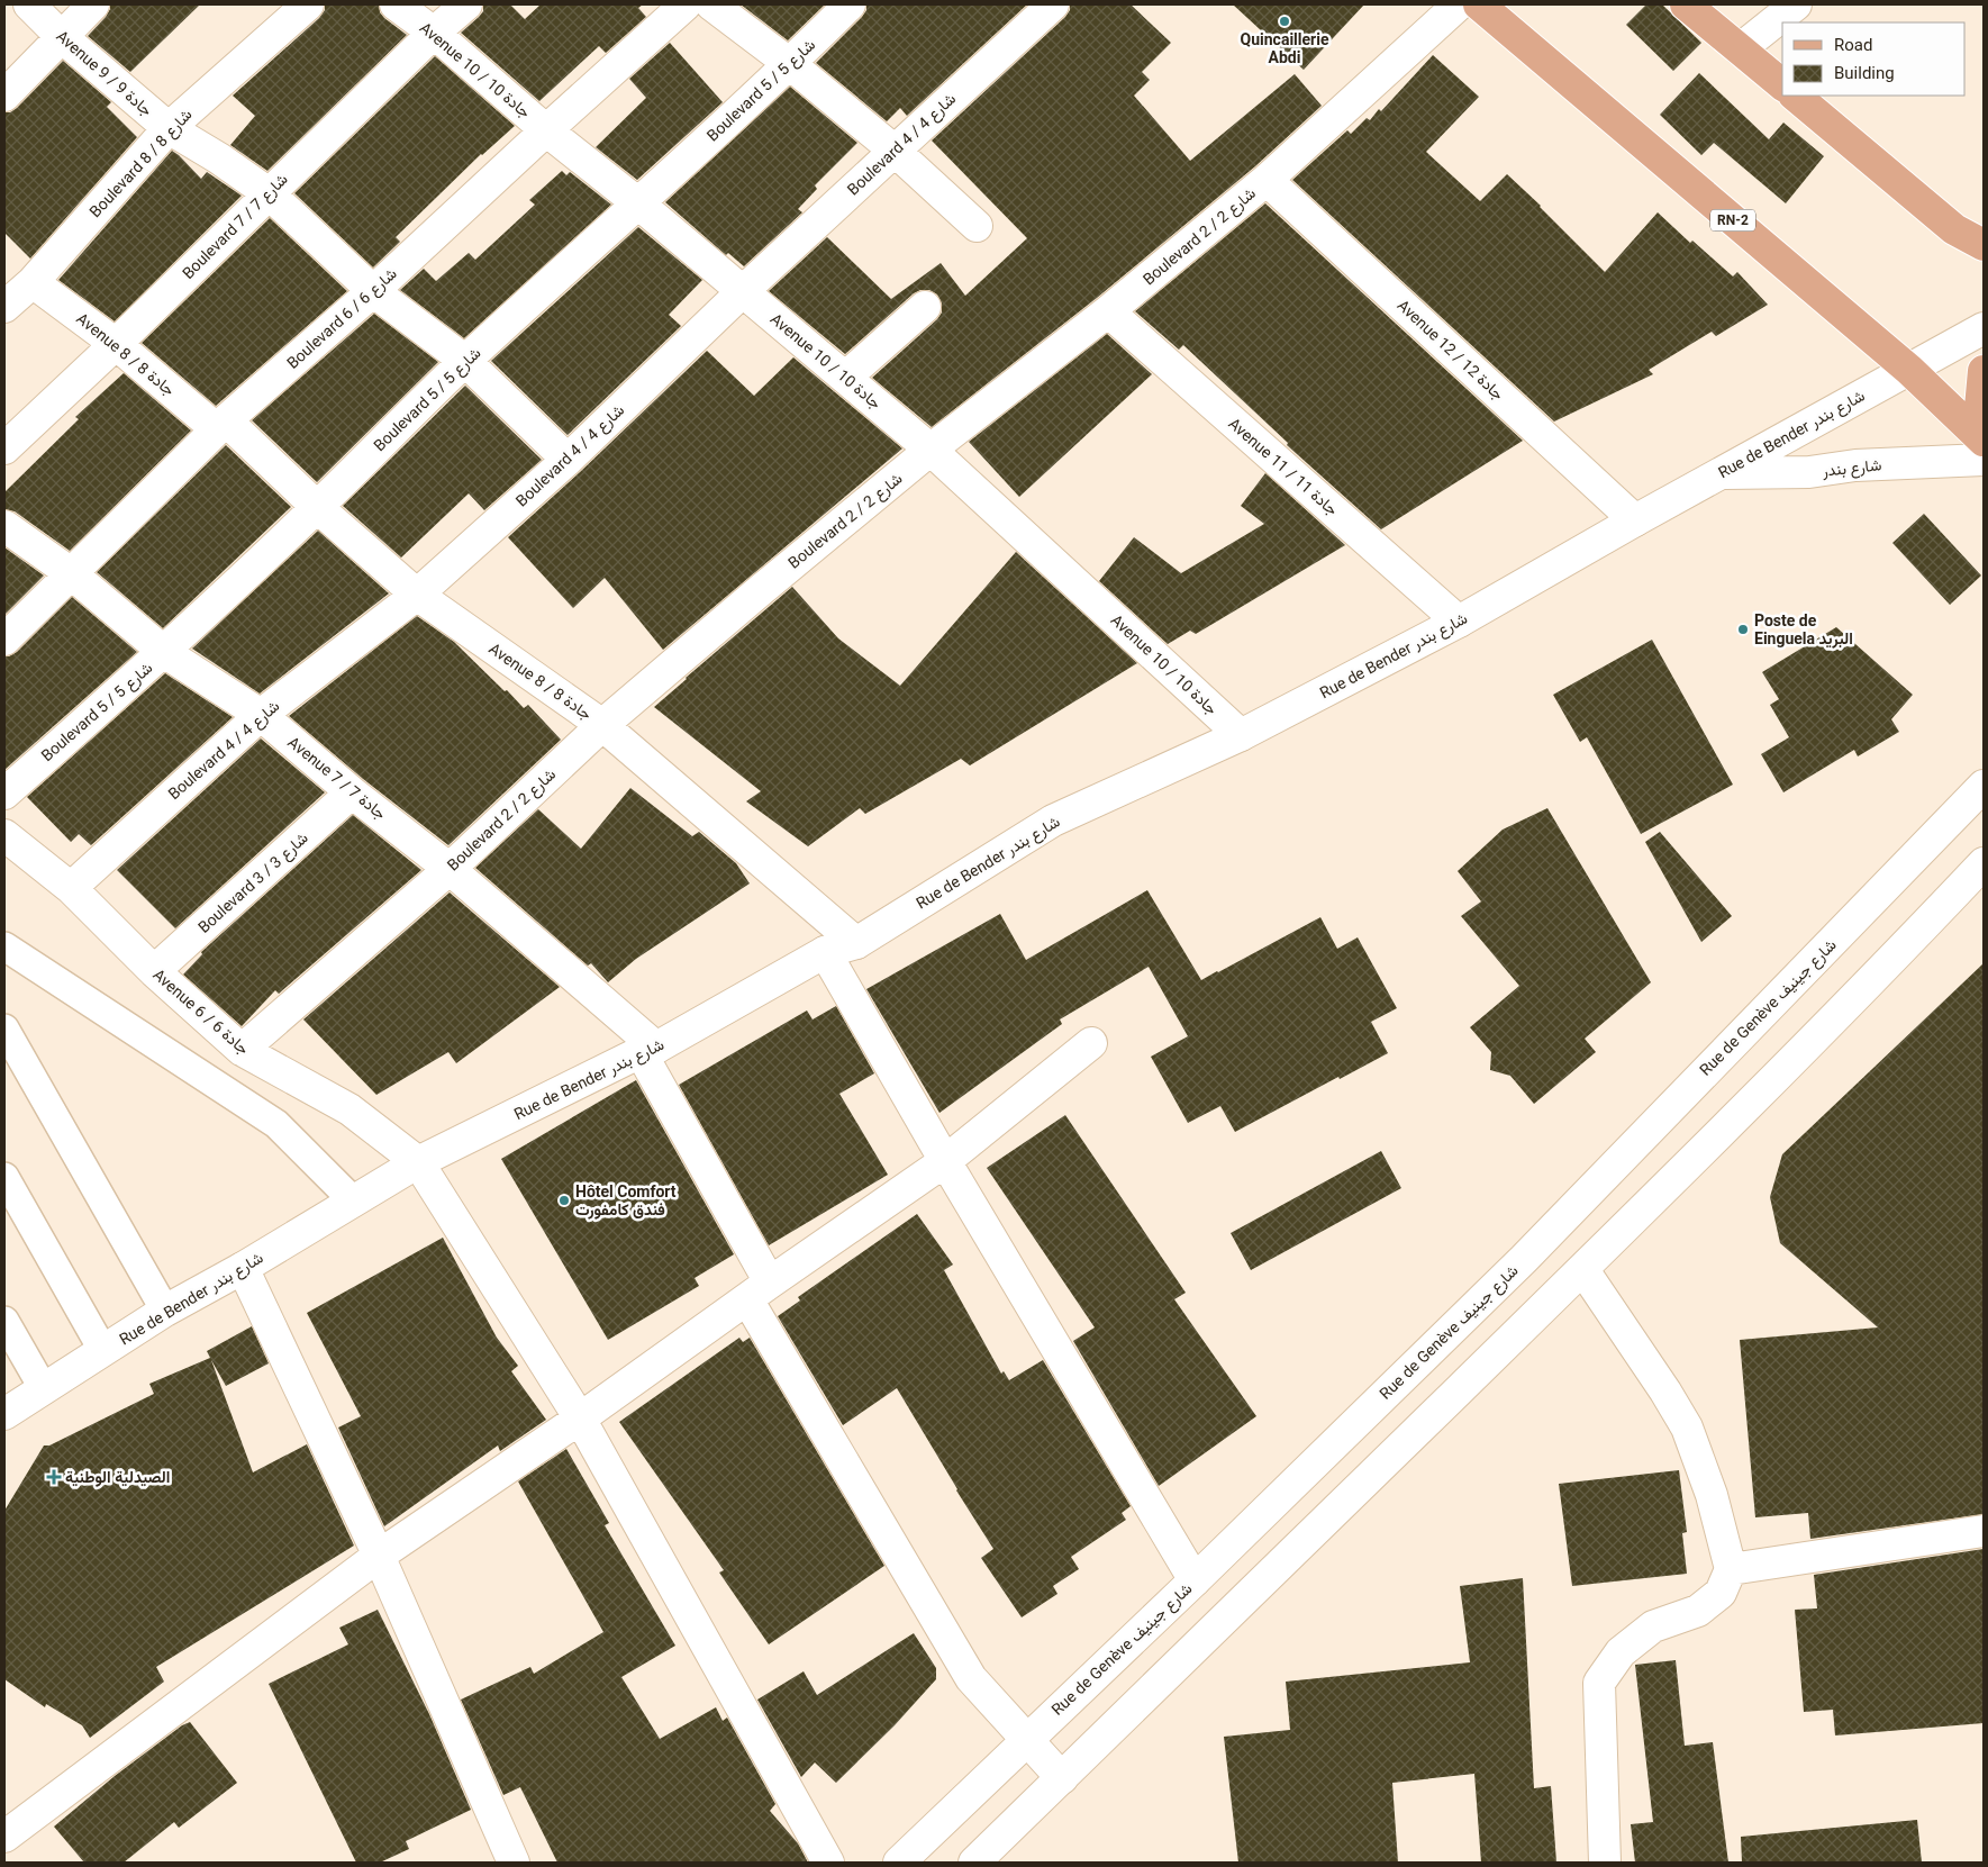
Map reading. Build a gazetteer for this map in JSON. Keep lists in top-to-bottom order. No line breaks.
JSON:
{"streets":{"main road":["RN-2"],"street":["Avenue 10 / جادة 10","Avenue 9 / جادة 9","Boulevard 5 / شارع 5","Boulevard 4 / شارع 4","Boulevard 8 / شارع 8","Boulevard 7 / شارع 7","Boulevard 2 / شارع 2","Boulevard 6 / شارع 6","Avenue 12 / جادة 12","Avenue 8 / جادة 8","Rue de Bender شارع بندر","Avenue 11 / جادة 11","شارع بندر","Avenue 7 / جادة 7","Boulevard 3 / شارع 3","Rue de Genève شارع جينيف","Avenue 6 / جادة 6"]},"crossings":[["Avenue 10 / جادة 10","Boulevard 5 / شارع 5"],["Avenue 10 / جادة 10","Boulevard 4 / شارع 4"],["Avenue 10 / جادة 10","Boulevard 7 / شارع 7"],["Avenue 10 / جادة 10","Boulevard 2 / شارع 2"],["Avenue 10 / جادة 10","Boulevard 6 / شارع 6"],["Avenue 10 / جادة 10","Rue de Bender شارع بندر"],["Avenue 9 / جادة 9","Boulevard 5 / شارع 5"],["Avenue 9 / جادة 9","Boulevard 4 / شارع 4"],["Avenue 9 / جادة 9","Boulevard 8 / شارع 8"],["Avenue 9 / جادة 9","Boulevard 7 / شارع 7"],["Avenue 9 / جادة 9","Boulevard 6 / شارع 6"],["Boulevard 5 / شارع 5","Avenue 8 / جادة 8"],["Boulevard 5 / شارع 5","Avenue 7 / جادة 7"],["Boulevard 4 / شارع 4","Avenue 8 / جادة 8"],["Boulevard 4 / شارع 4","Avenue 7 / جادة 7"],["Boulevard 4 / شارع 4","Avenue 6 / جادة 6"],["Boulevard 8 / شارع 8","Avenue 8 / جادة 8"],["RN-2","Rue de Bender شارع بندر"],["Boulevard 7 / شارع 7","Avenue 8 / جادة 8"],["Boulevard 2 / شارع 2","Avenue 12 / جادة 12"],["Boulevard 2 / شارع 2","Avenue 8 / جادة 8"],["Boulevard 2 / شارع 2","Avenue 11 / جادة 11"],["Boulevard 2 / شارع 2","Avenue 7 / جادة 7"],["Boulevard 2 / شارع 2","Avenue 6 / جادة 6"],["Boulevard 6 / شارع 6","Avenue 8 / جادة 8"],["Boulevard 6 / شارع 6","Avenue 7 / جادة 7"],["Avenue 12 / جادة 12","Rue de Bender شارع بندر"],["Avenue 8 / جادة 8","Rue de Bender شارع بندر"],["Rue de Bender شارع بندر","Avenue 11 / جادة 11"],["Rue de Bender شارع بندر","شارع بندر"],["Rue de Bender شارع بندر","Avenue 7 / جادة 7"],["Rue de Bender شارع بندر","Avenue 6 / جادة 6"],["Avenue 7 / جادة 7","Boulevard 3 / شارع 3"],["Avenue 7 / جادة 7","Rue de Genève شارع جينيف"],["Boulevard 3 / شارع 3","Avenue 6 / جادة 6"]],"places":{"other":["Quincaillerie Abdi","Poste de Einguela البريد","Hôtel Comfort فندق كامفورت"],"health":["الصيدلية الوطنية"]},"legend":["Road","Building"]}
